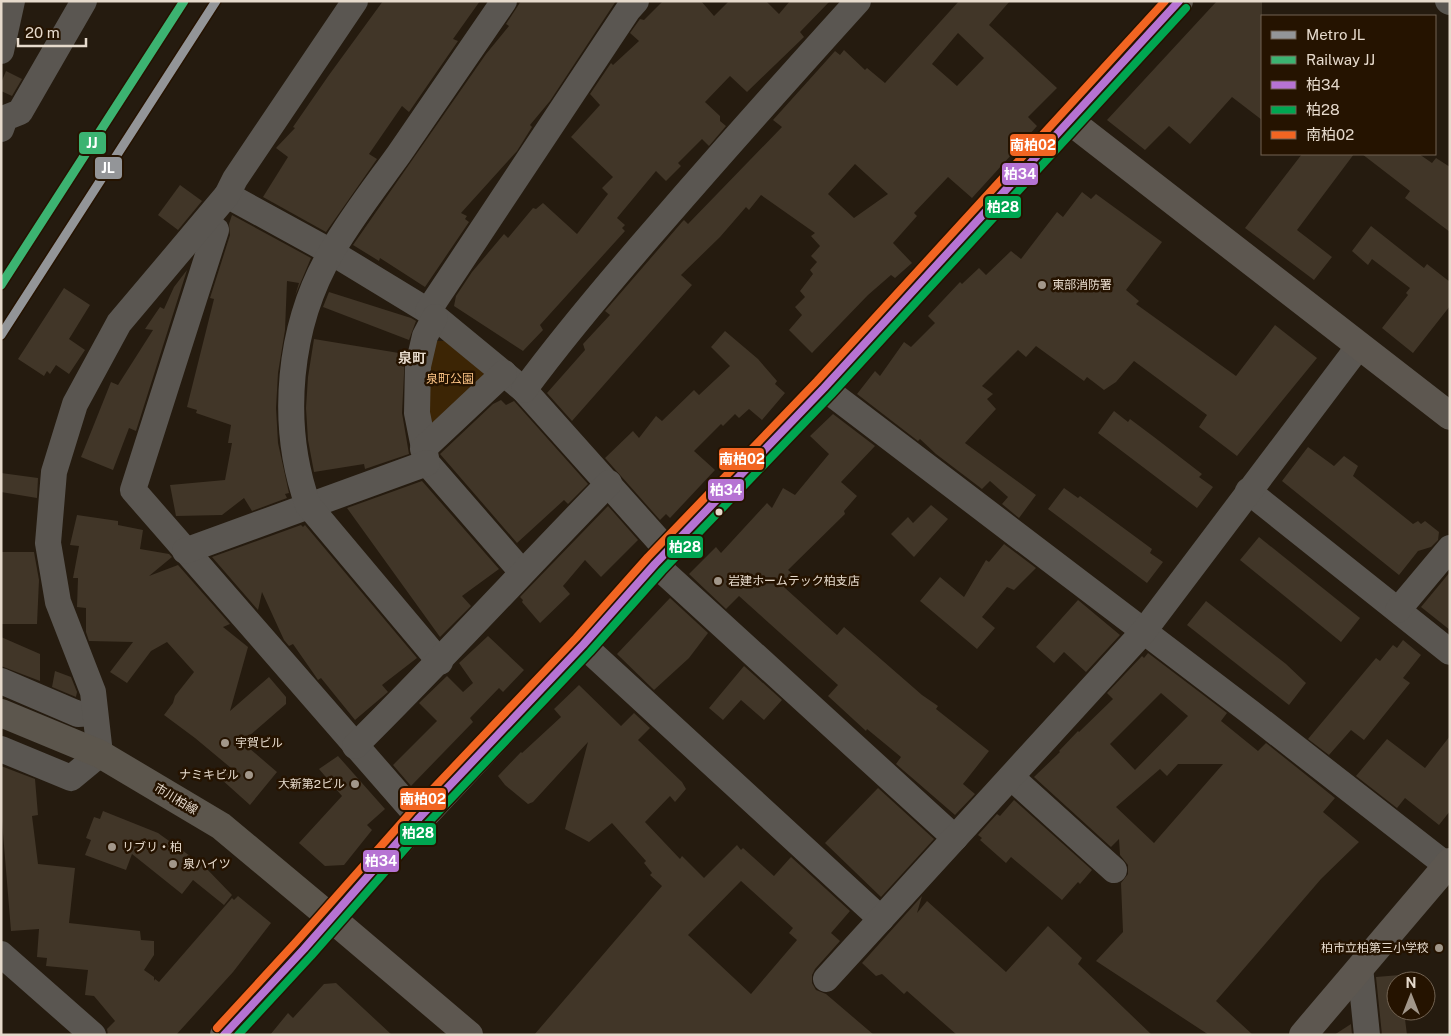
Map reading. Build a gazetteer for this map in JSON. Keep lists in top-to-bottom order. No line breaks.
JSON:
{"streets":{"main road":["市川柏線"]},"districts":["泉町"],"parks":["泉町公園"],"places":["東部消防署","岩建ホームテック柏支店","宇賀ビル","ナミキビル","大新第2ビル","リブリ・柏","泉ハイツ","柏市立柏第三小学校"],"lines":["metro line JL","rail line JJ","transit line 柏34","transit line 南柏02","transit line 柏28"],"legend":["Metro JL","Railway JJ","柏34","柏28","南柏02"],"scale_bar":"20 m","north":"top"}
